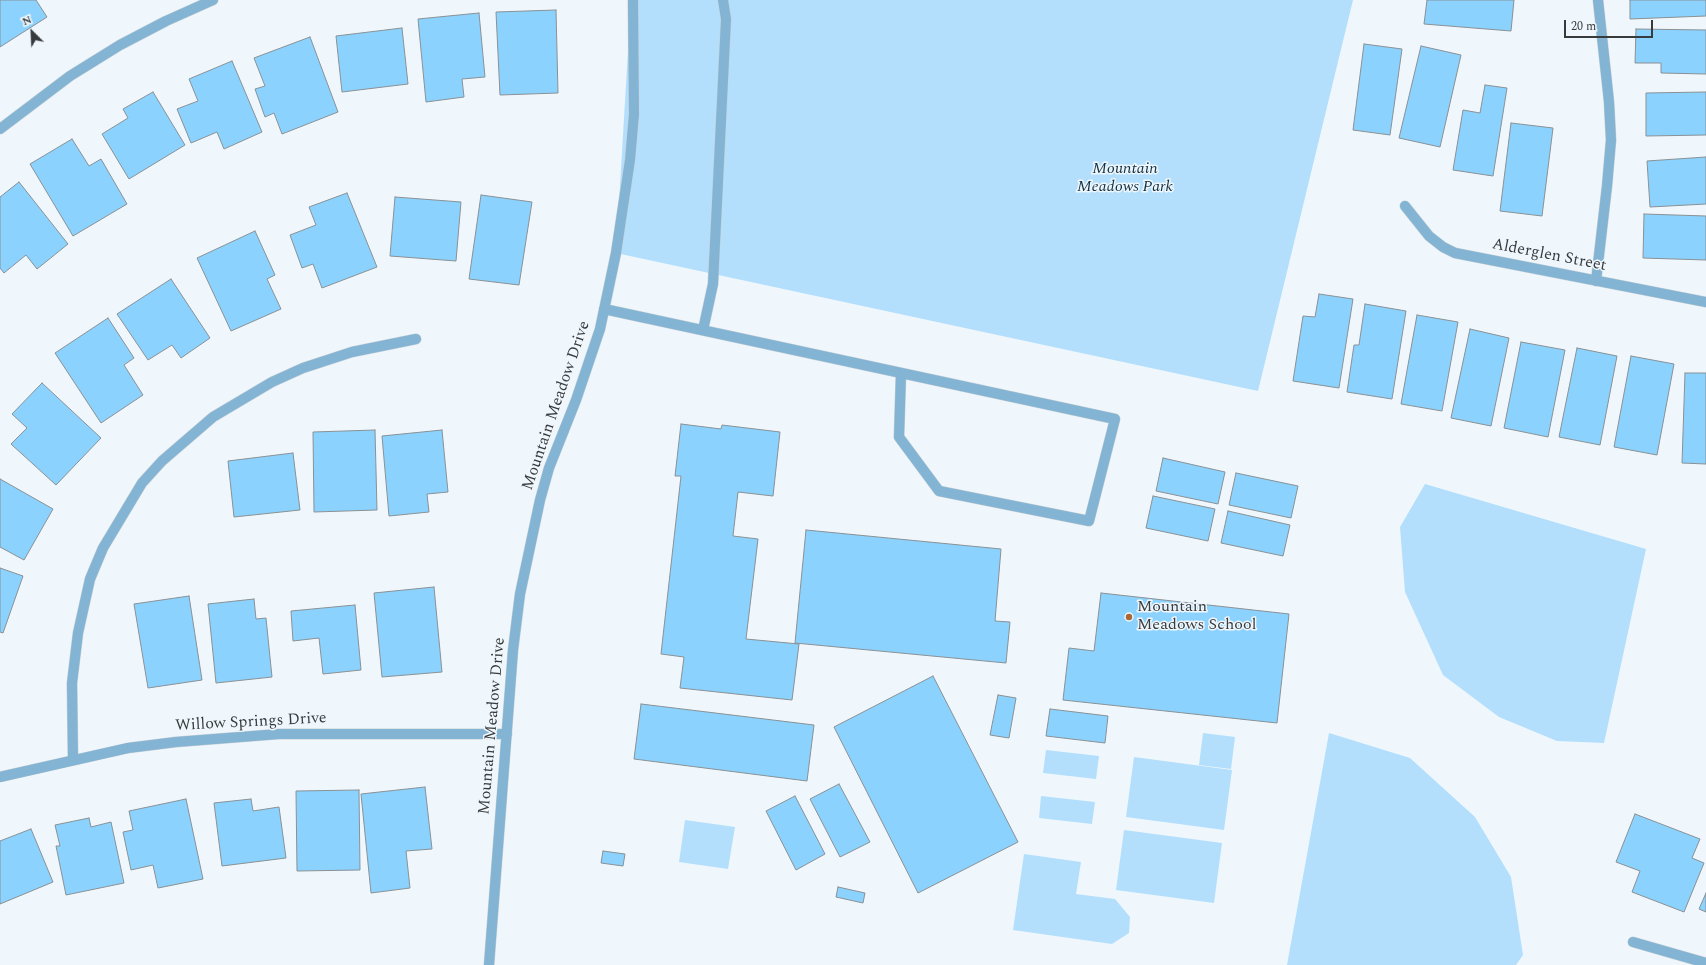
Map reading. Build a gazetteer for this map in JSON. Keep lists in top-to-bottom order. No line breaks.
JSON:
{"streets":{"street":["Alderglen Street","Mountain Meadow Drive","Willow Springs Drive"]},"crossings":[["Mountain Meadow Drive","Willow Springs Drive"]],"parks":["Mountain Meadows Park"],"places":["Mountain Meadows School"],"scale_bar":"20 m","north":"top left"}
